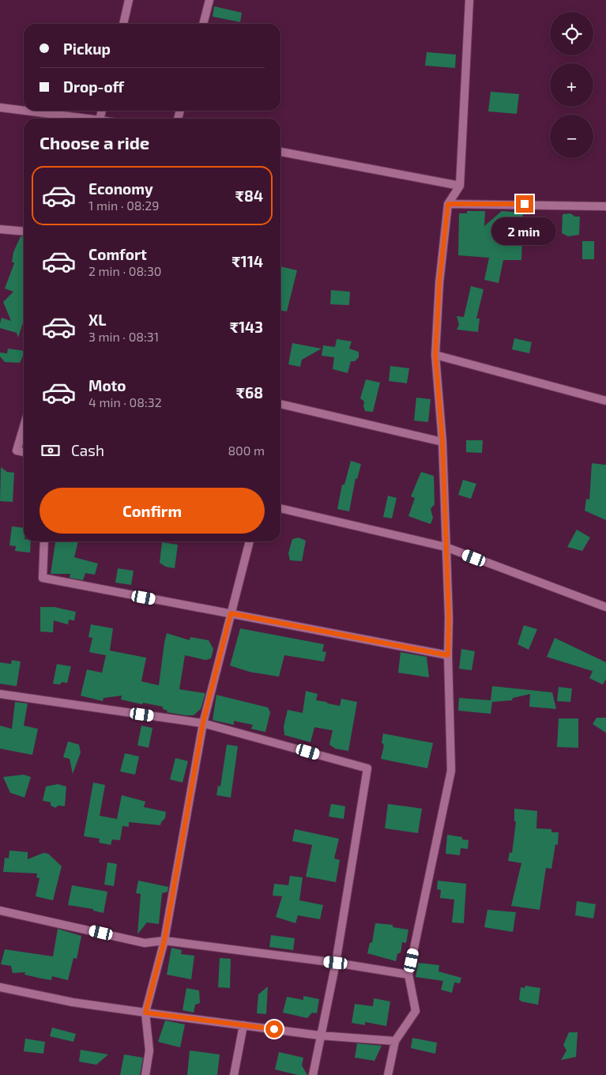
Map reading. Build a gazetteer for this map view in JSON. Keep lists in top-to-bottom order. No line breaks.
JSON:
{"page":{"map_buttons":["+","−"],"banner":["Pickup","Drop-off"],"heading":"Choose a ride","list":[{"name":"Economy","note":"1 min · 08:29","value":"₹84"},{"name":"Comfort","note":"2 min · 08:30","value":"₹114"},{"name":"XL","note":"3 min · 08:31","value":"₹143"},{"name":"Moto","note":"4 min · 08:32","value":"₹68"}],"bubble":"2 min","pay":["Cash","800 m"],"buttons":"Confirm"}}
